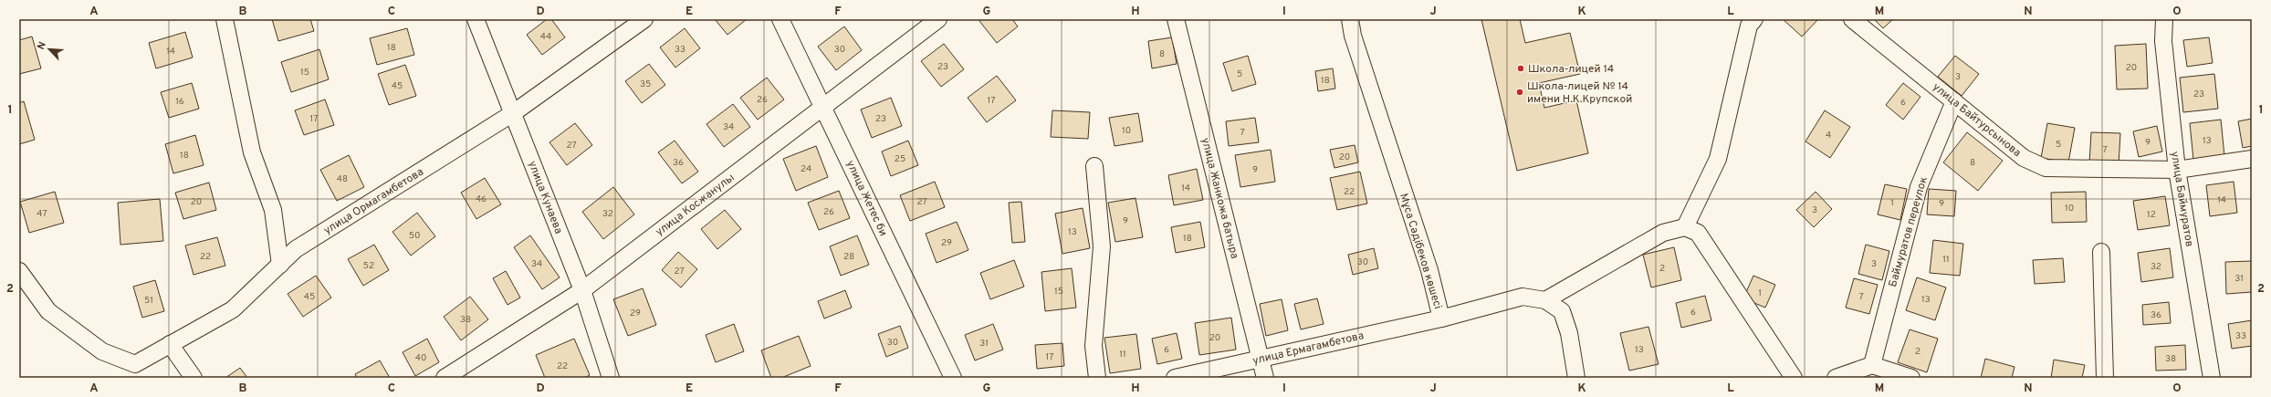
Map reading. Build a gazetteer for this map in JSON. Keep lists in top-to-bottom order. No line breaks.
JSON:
{"streets":{"street":["улица Байтурсынова","улица Кунаева","улица Жетес би","улица Жанкожа батыра","улица Баймуратов","улица Ормагамбетова","улица Косжанулы","Баймуратов переулок","Мұса Сәдібеков көшесі","улица Ермагамбетова"]},"crossings":[["улица Байтурсынова","улица Баймуратов"],["улица Байтурсынова","Баймуратов переулок"],["улица Кунаева","улица Ормагамбетова"],["улица Кунаева","улица Косжанулы"],["улица Жетес би","улица Косжанулы"],["улица Жанкожа батыра","улица Ермагамбетова"],["Мұса Сәдібеков көшесі","улица Ермагамбетова"]],"places":["Школа-лицей 14","Школа-лицей № 14 имени Н.К.Крупской"],"house_numbers":["44","18","33","30","14","8","23","20","15","5","3","18","35","45","23","26","17","16","6","17","23","34","10","7","4","13","9","5","27","7","18","20","25","36","8","24","9","48","14","22","46","14","20","27","1","9","10","3","26","47","32","12","9","13","50","18","29","22","28","11","30","34","3","52","32","2","27","31","15","1","45","7","13","51","6","29","36","38","33","20","30","31","6","13","2","11","17","40","38","22"],"north":"top left","grid":{"columns":["A","B","C","D","E","F","G","H","I","J","K","L","M","N","O"],"rows":["1","2"]}}
